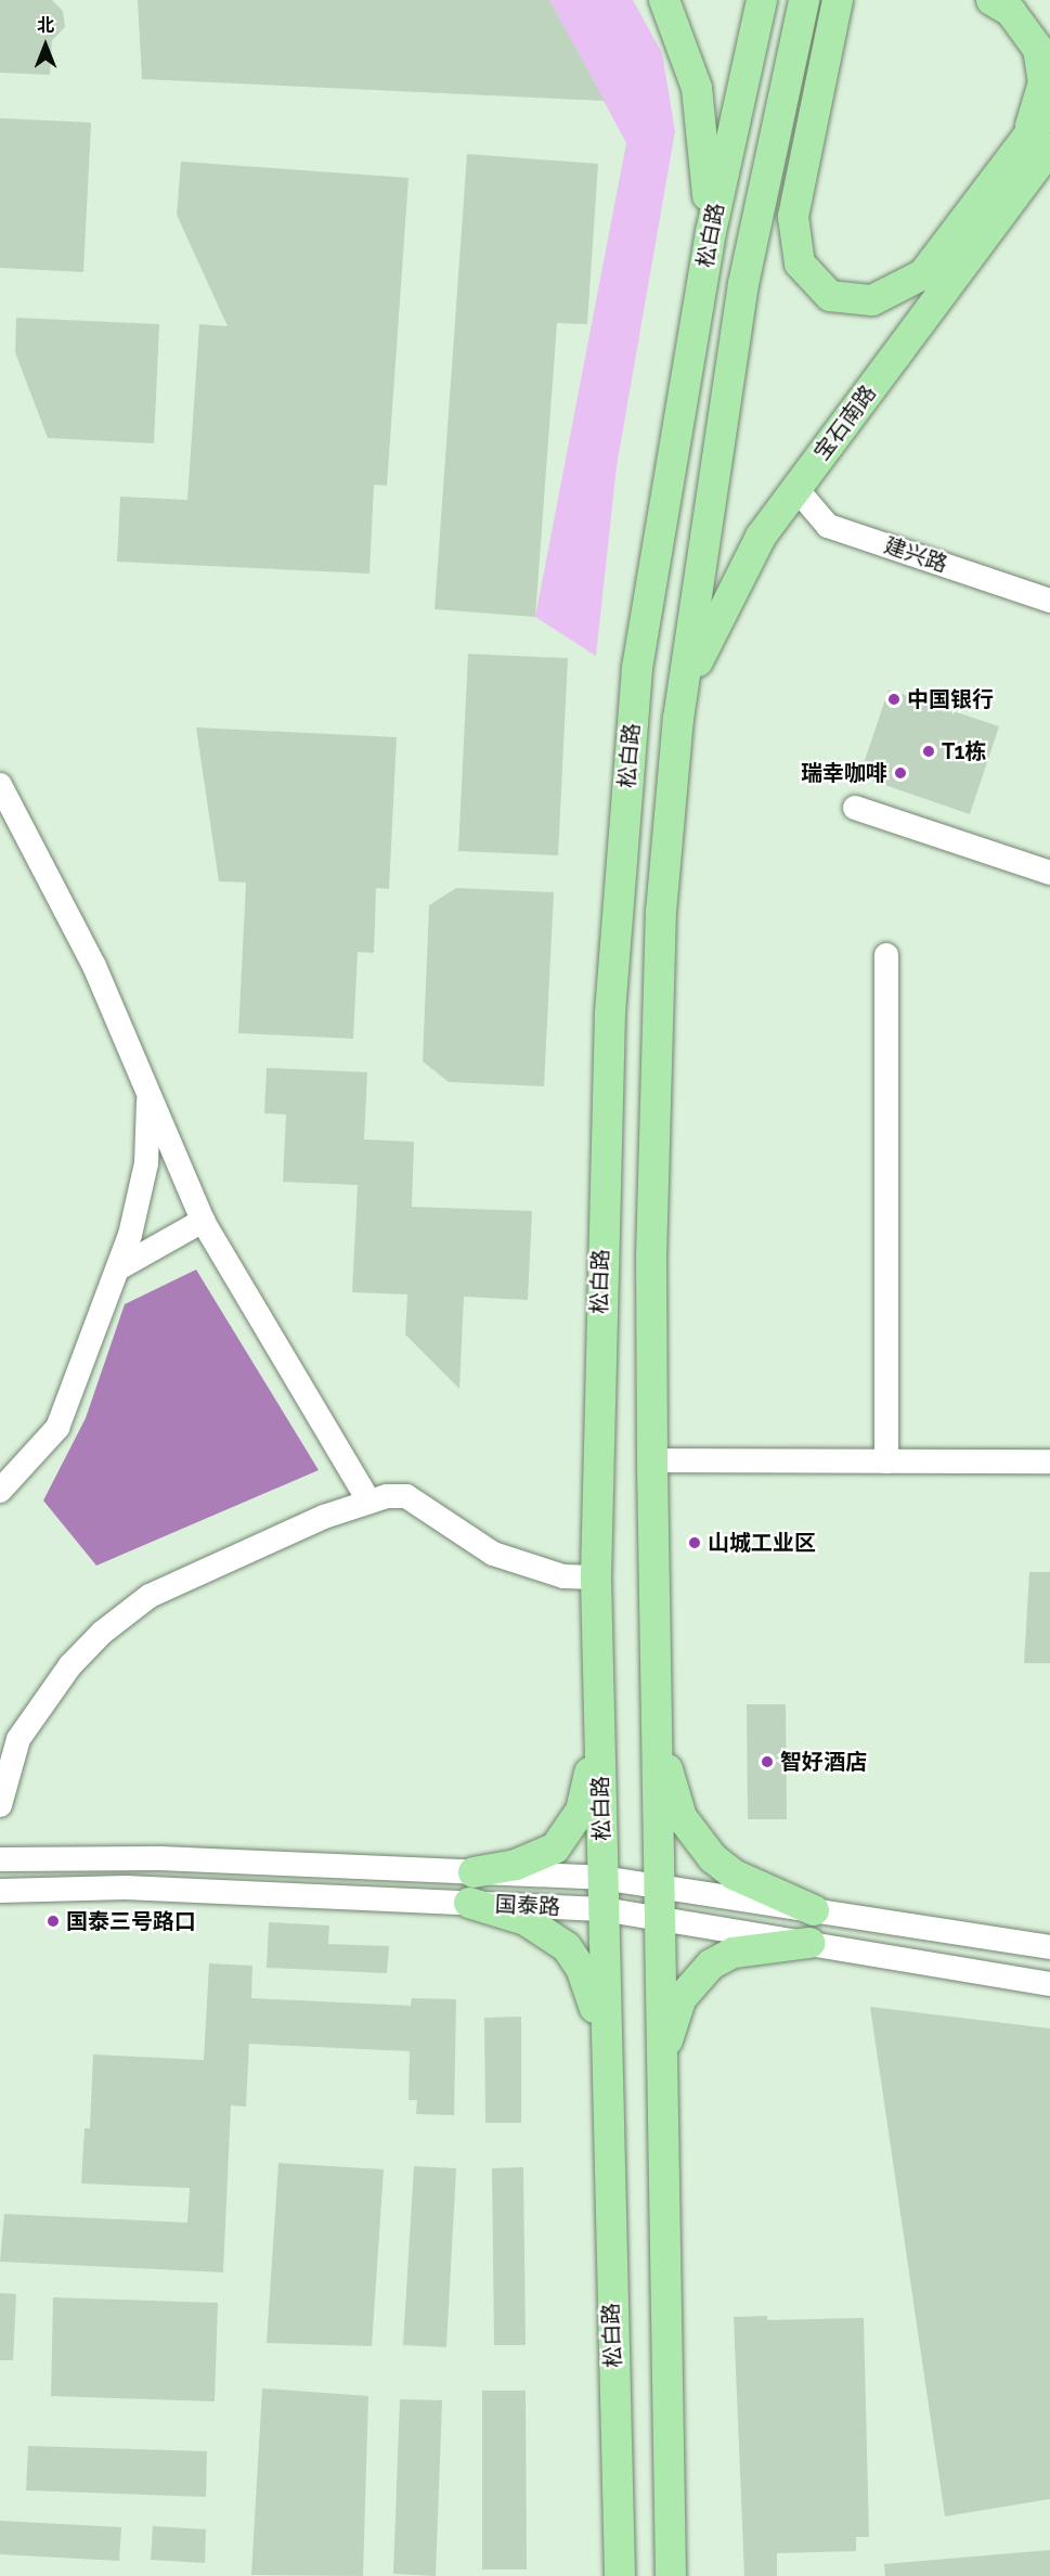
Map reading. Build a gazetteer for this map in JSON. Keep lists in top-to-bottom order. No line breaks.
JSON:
{"streets":{"main road":["松白路","宝石南路"],"street":["建兴路","国泰路"]},"crossings":[["松白路","宝石南路"],["松白路","国泰路"],["宝石南路","建兴路"]],"places":["中国银行","T1栋","瑞幸咖啡","山城工业区","智好酒店","国泰三号路口"],"north":"top"}
